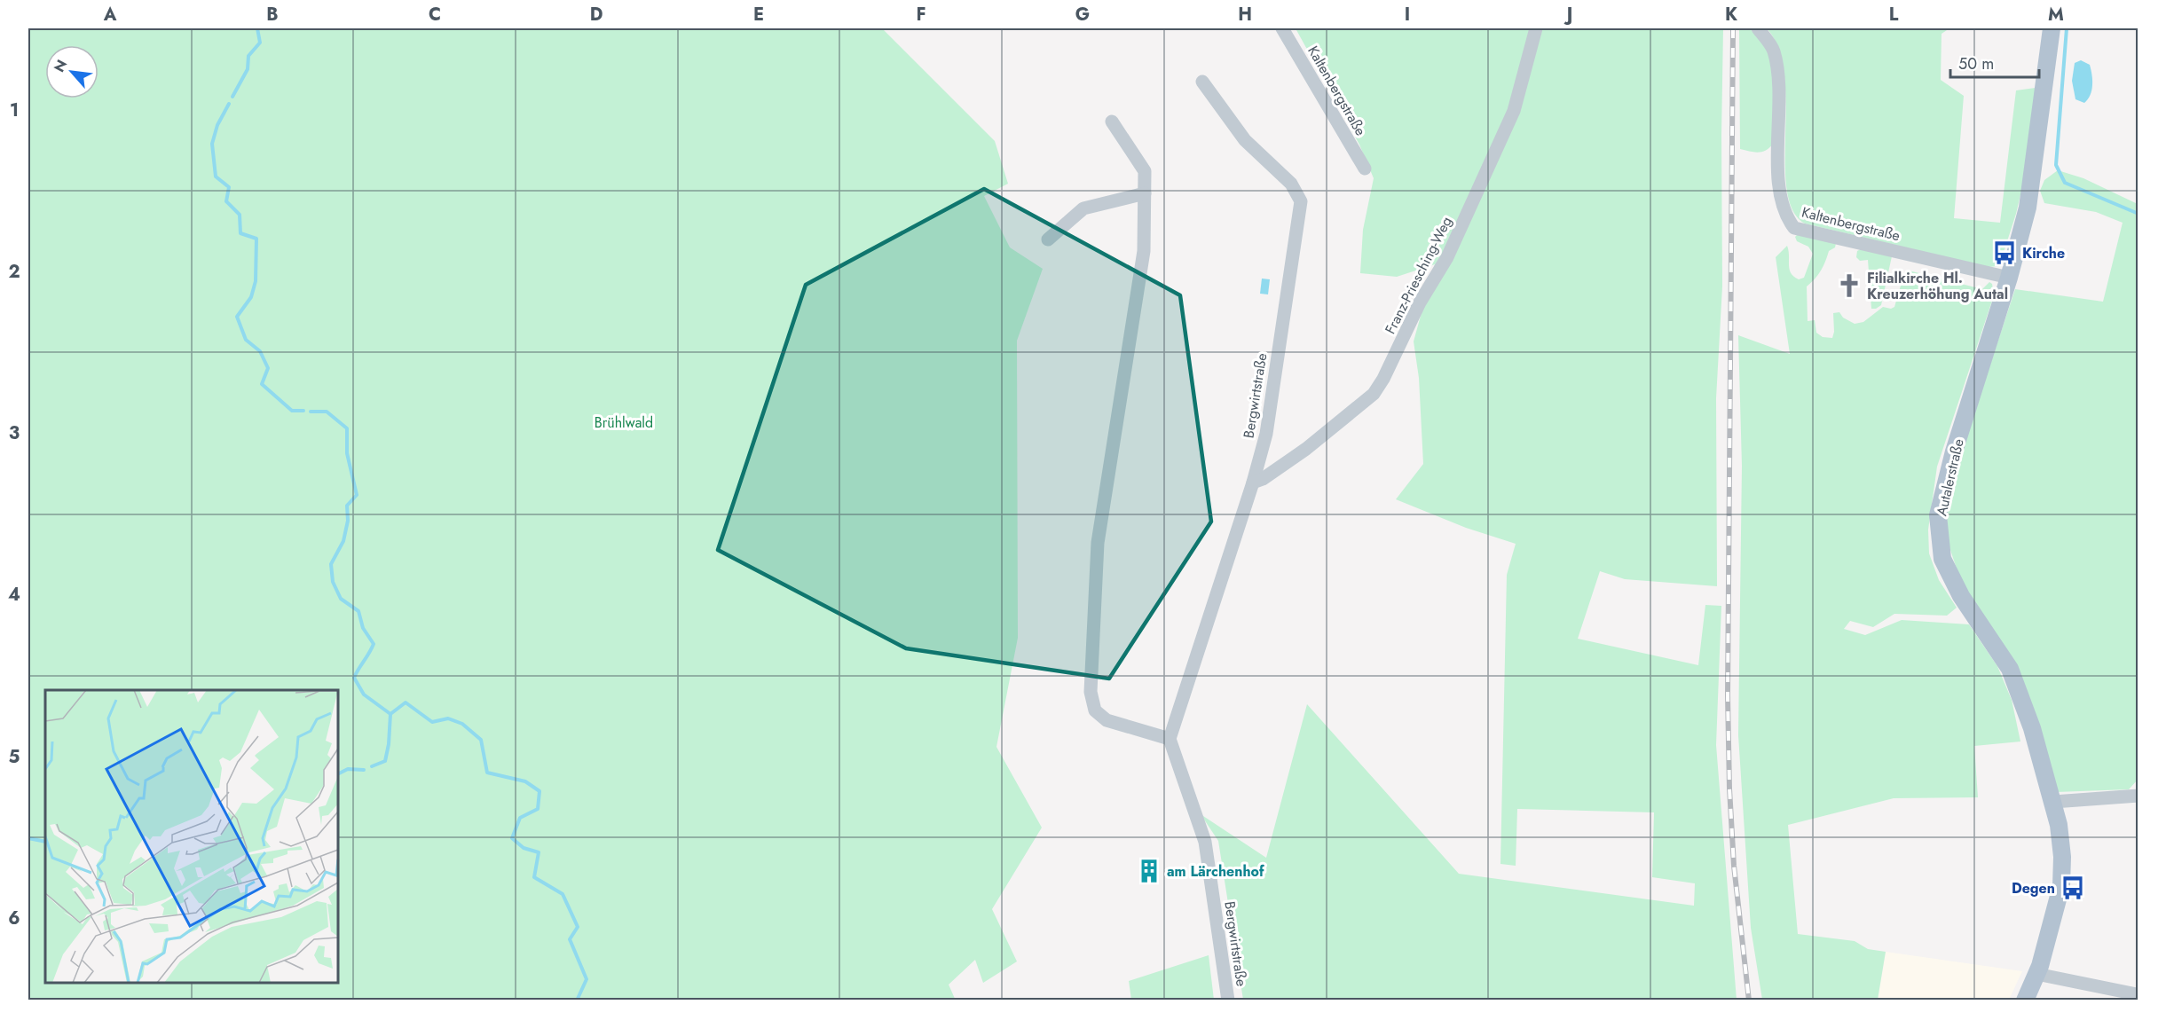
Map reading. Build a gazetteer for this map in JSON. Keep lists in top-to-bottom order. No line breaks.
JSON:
{"streets":{"main road":["Autalerstraße"],"street":["Kaltenbergstraße","Franz-Priesching-Weg","Bergwirtstraße"]},"crossings":[["Kaltenbergstraße","Autalerstraße"],["Franz-Priesching-Weg","Bergwirtstraße"]],"parks":["Brühlwald"],"places":{"bus stop":["Kirche","Degen"],"church":["Filialkirche Hl. Kreuzerhöhung Autal"],"building":["am Lärchenhof"]},"scale_bar":"50 m","north":"top left","grid":{"columns":["A","B","C","D","E","F","G","H","I","J","K","L","M"],"rows":["1","2","3","4","5","6"]}}
